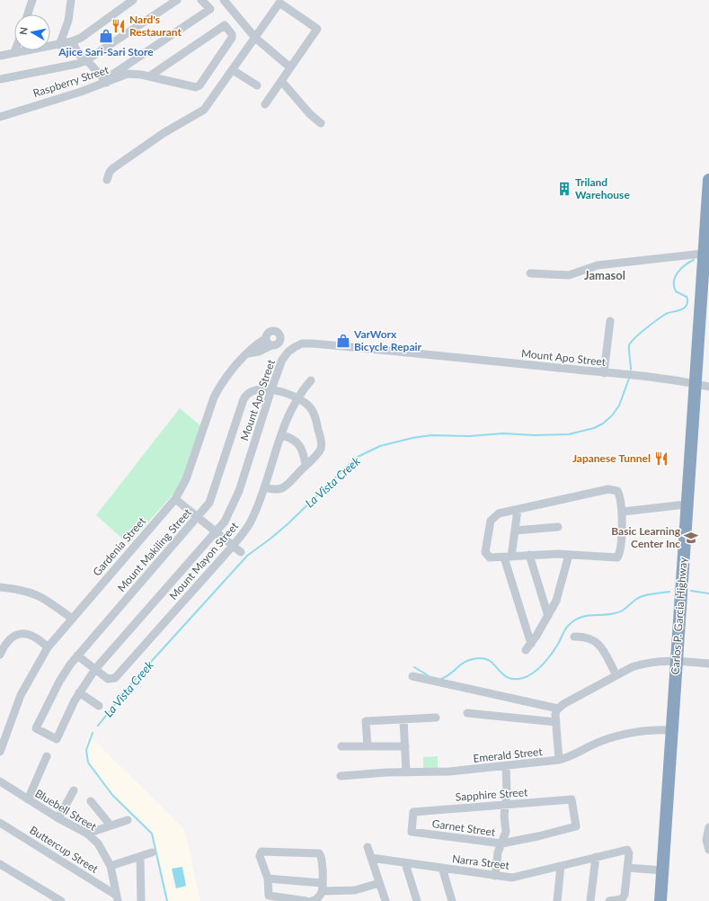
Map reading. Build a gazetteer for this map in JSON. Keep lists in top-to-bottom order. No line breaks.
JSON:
{"streets":{"highway":["Carlos P. Garcia Highway"],"street":["Raspberry Street","Mount Apo Street","Gardenia Street","Mount Makiling Street","Mount Mayon Street","Emerald Street","Sapphire Street","Bluebell Street","Garnet Street","Buttercup Street","Narra Street"]},"crossings":[["Mount Apo Street","Mount Makiling Street"],["Mount Apo Street","Mount Mayon Street"],["Mount Apo Street","Carlos P. Garcia Highway"],["Carlos P. Garcia Highway","Emerald Street"],["Sapphire Street","Garnet Street"],["Bluebell Street","Buttercup Street"]],"districts":["Jamasol"],"water":["La Vista Creek"],"places":{"restaurant":["Nard's Restaurant","Japanese Tunnel"],"shop":["Ajice Sari-Sari Store","VarWorx Bicycle Repair"],"building":["Triland Warehouse"],"school or university":["Basic Learning Center Inc"]},"north":"left"}
